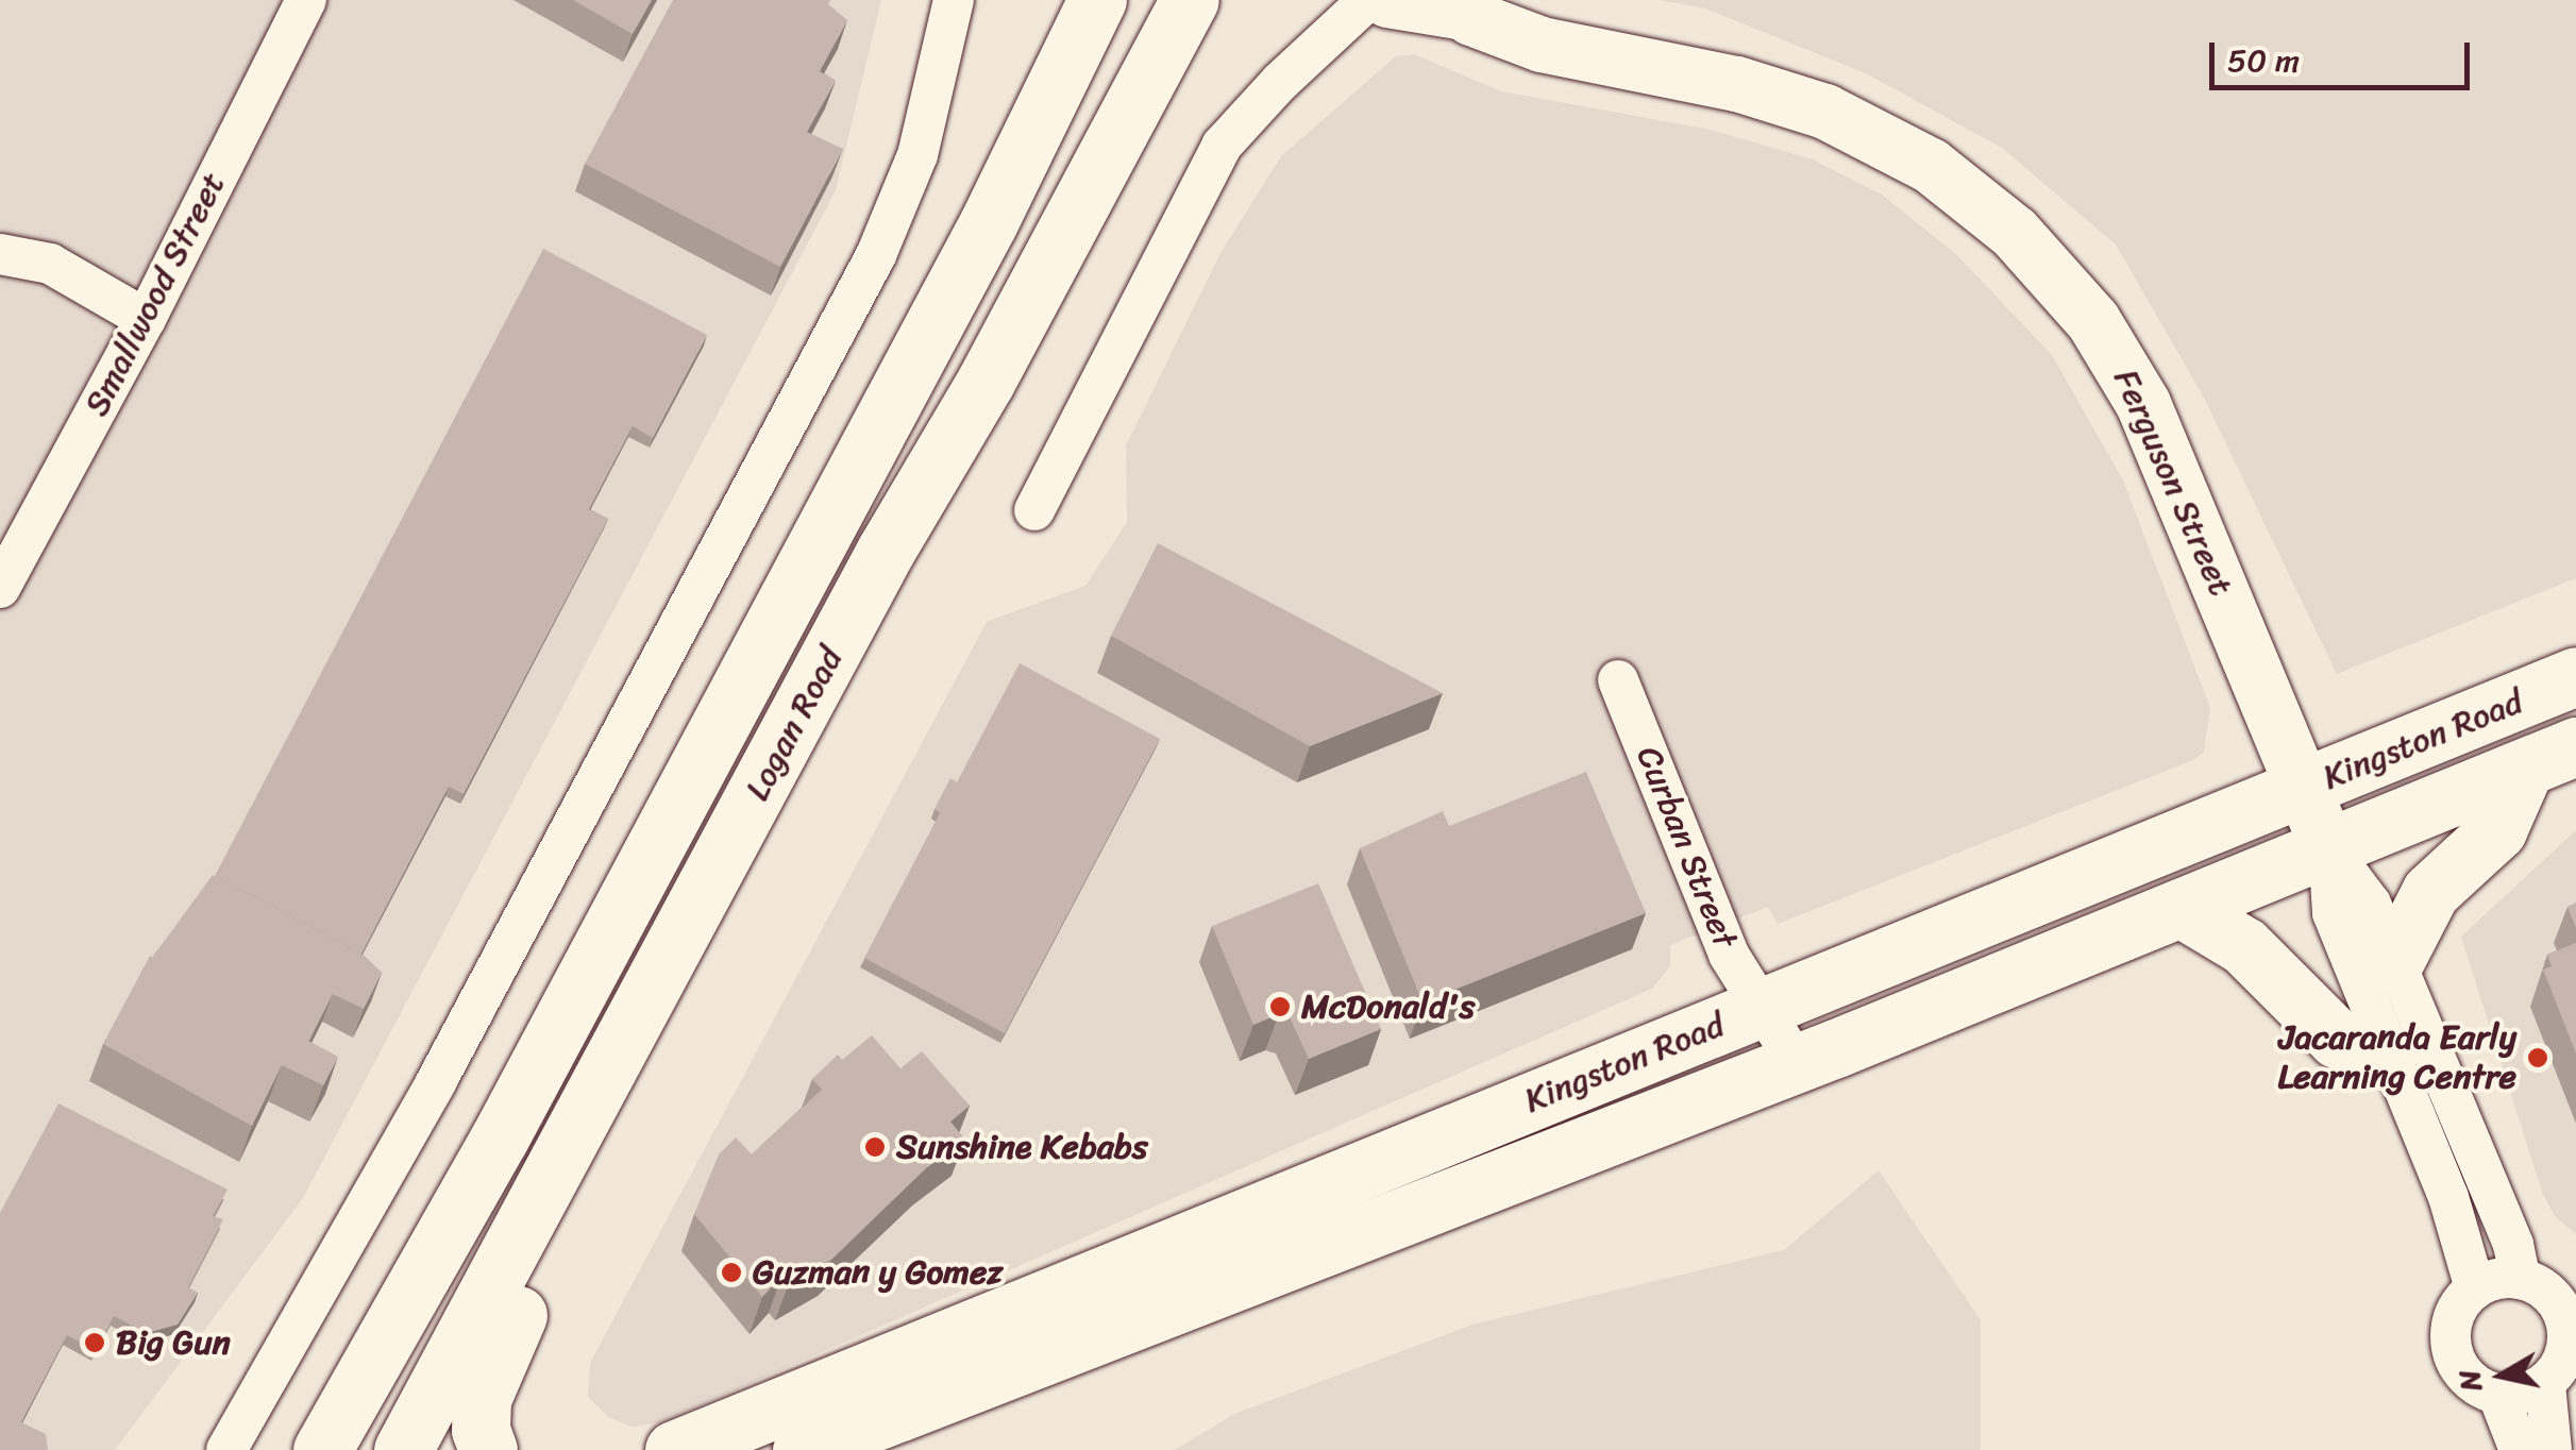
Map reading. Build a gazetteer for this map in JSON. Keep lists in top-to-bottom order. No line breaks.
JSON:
{"streets":{"main road":["Logan Road","Kingston Road"],"street":["Smallwood Street","Ferguson Street","Curban Street"]},"crossings":[["Ferguson Street","Kingston Road"],["Kingston Road","Curban Street"]],"places":["McDonald's","Jacaranda Early Learning Centre","Sunshine Kebabs","Guzman y Gomez","Big Gun"],"scale_bar":"50 m","north":"left"}
